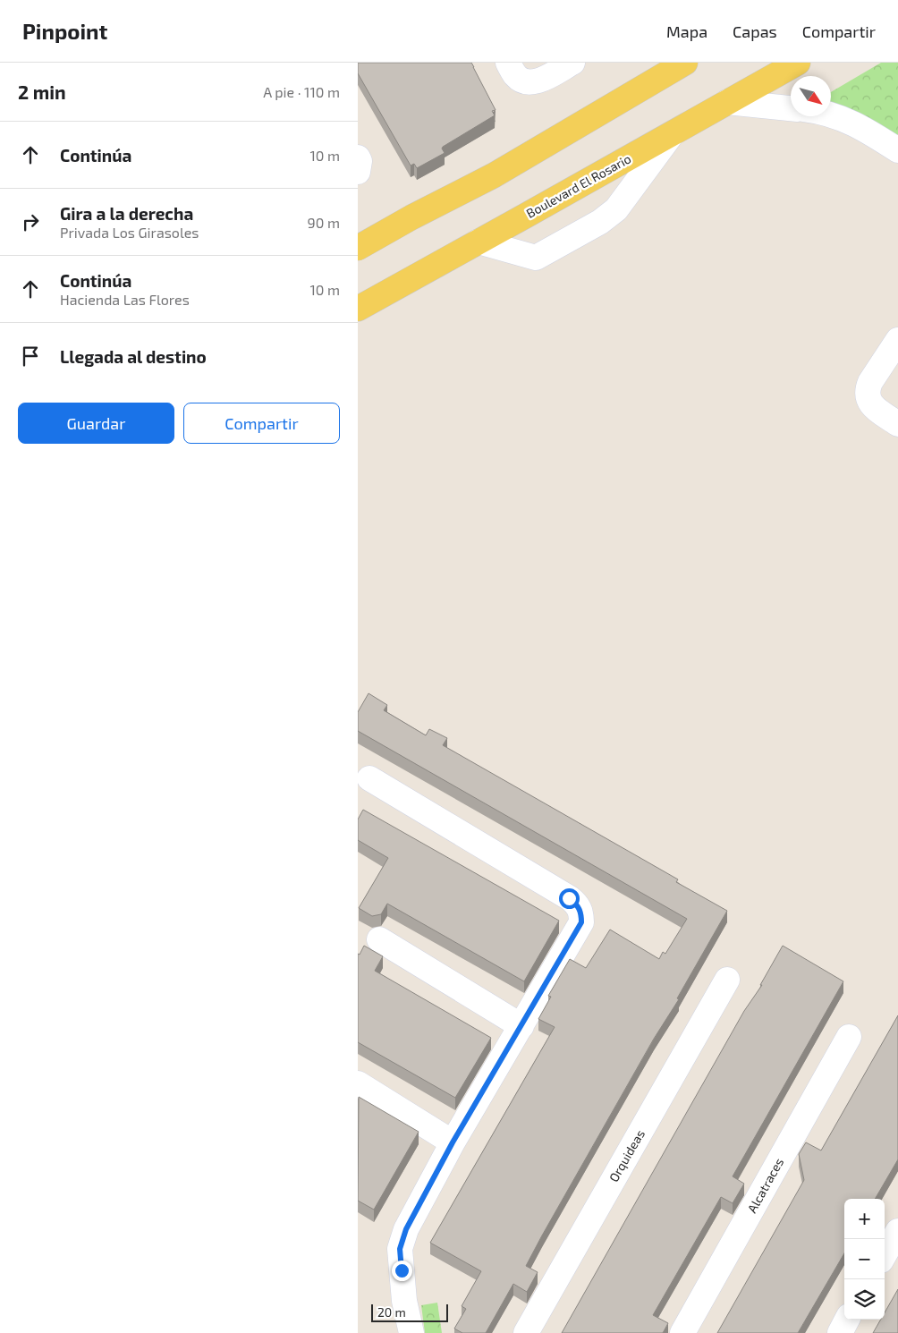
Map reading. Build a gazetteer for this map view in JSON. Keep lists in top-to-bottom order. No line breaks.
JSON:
{"streets":{"main road":["Boulevard El Rosario"],"street":["Orquideas","Alcatraces"]},"scale_bar":"20 m","north":"bottom right","page":{"header":"Pinpoint","nav":["Mapa","Capas","Compartir"],"heading":["2 min","A pie · 110 m"],"list":[["Continúa","10 m"],["Gira a la derecha","Privada Los Girasoles","90 m"],["Continúa","Hacienda Las Flores","10 m"],"Llegada al destino"],"buttons":["Guardar","Compartir"],"map_buttons":["+","−"],"scale":"20 m"}}
